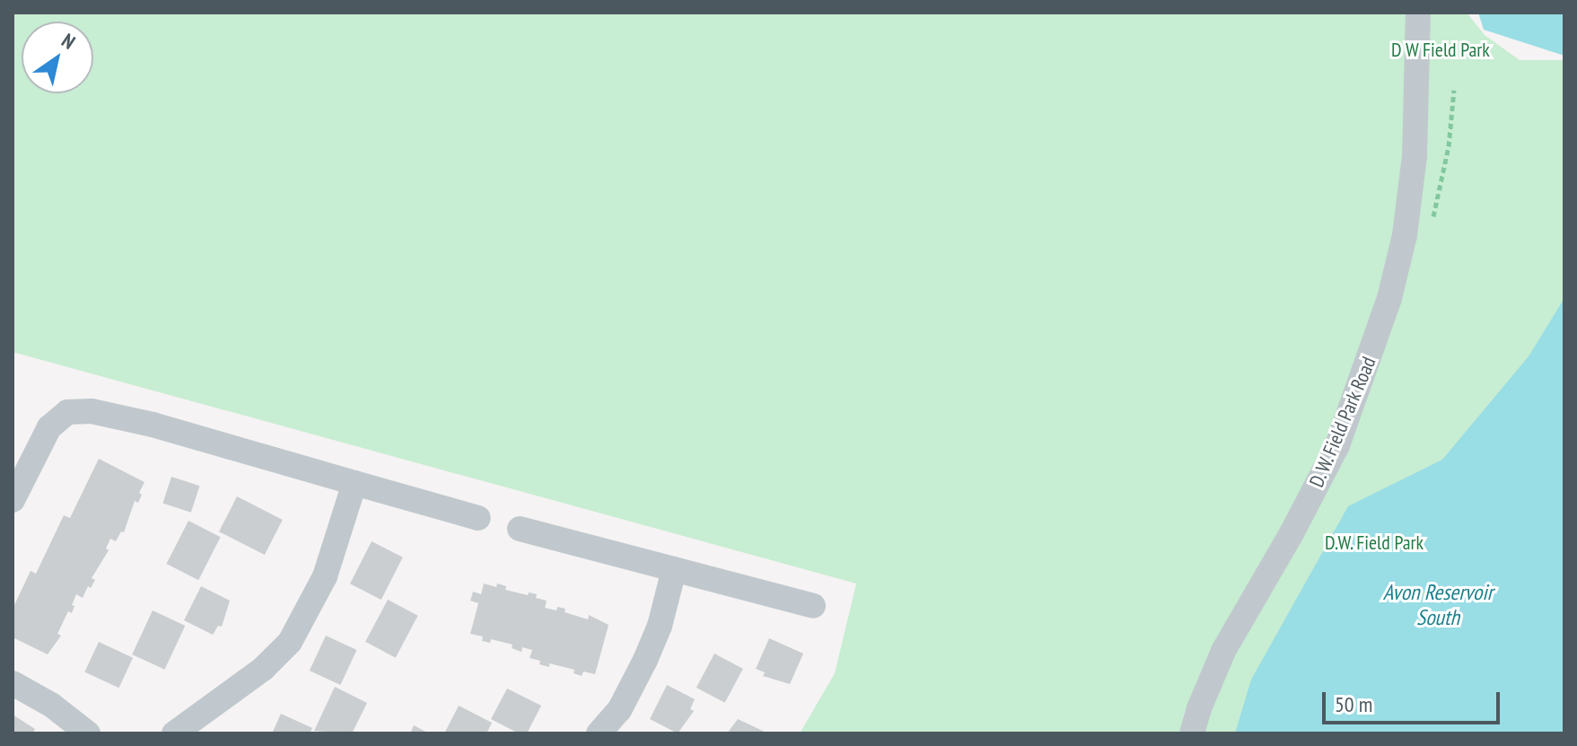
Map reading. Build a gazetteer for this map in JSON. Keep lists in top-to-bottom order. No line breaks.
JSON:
{"streets":{"street":["D. W. Field Park Road"]},"water":["Avon Reservoir South"],"parks":["D W Field Park","D.W. Field Park"],"scale_bar":"50 m","north":"top right"}
